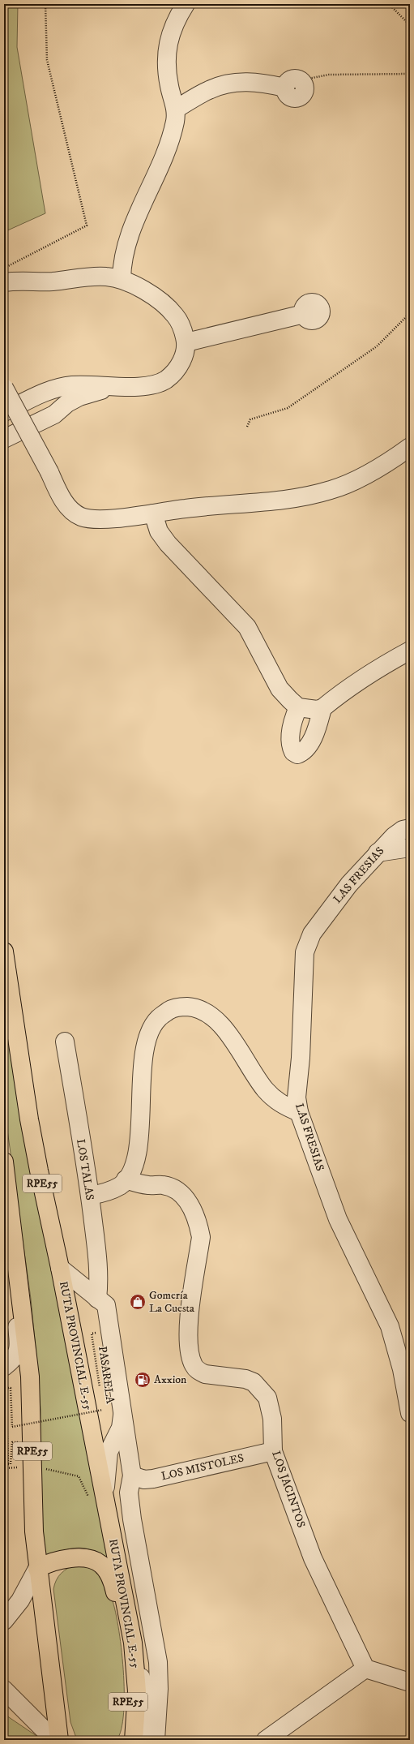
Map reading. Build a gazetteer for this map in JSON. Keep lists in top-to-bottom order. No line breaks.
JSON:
{"streets":{"main road":["RPE55","RUTA PROVINCIAL E-55"],"street":["LAS FRESIAS","LOS TALAS","LOS MISTOLES","LOS JACINTOS"],"path":["PASARELA"]},"crossings":[["RPE55","RUTA PROVINCIAL E-55"],["LOS MISTOLES","LOS JACINTOS"]],"places":{"shop":["Gomería La Cuesta"],"fuel station":["Axxion"]}}
